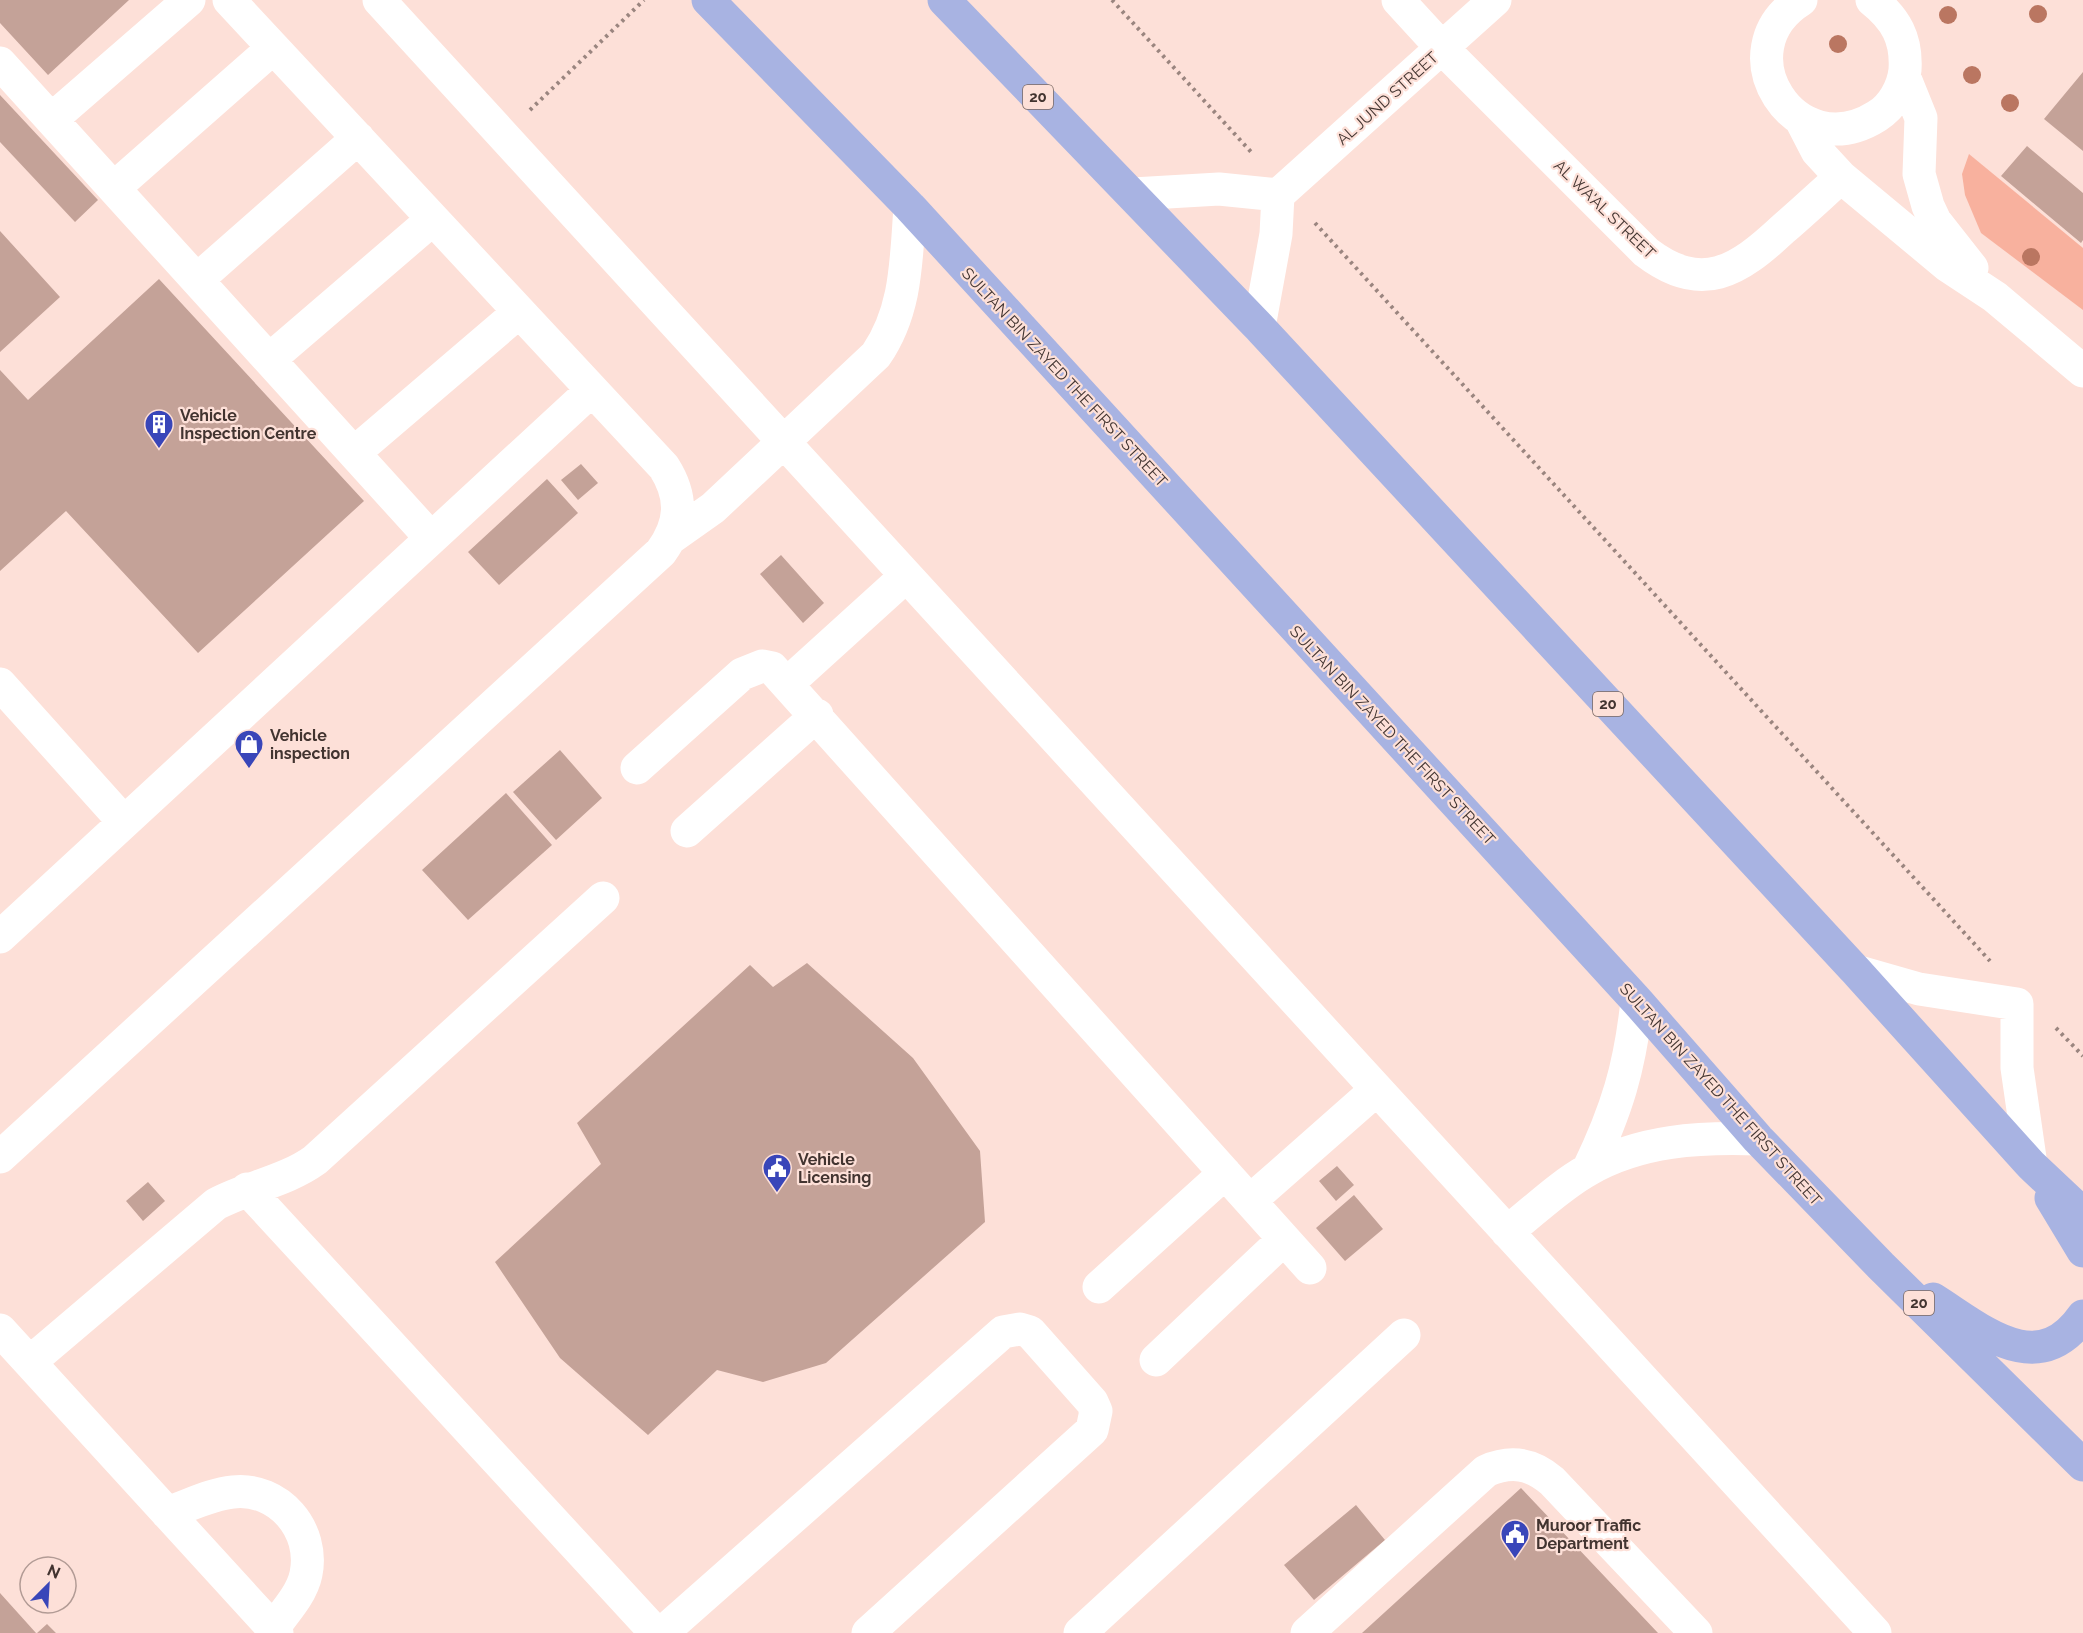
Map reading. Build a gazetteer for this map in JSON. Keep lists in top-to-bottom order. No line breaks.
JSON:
{"streets":{"main road":["20","SULTAN BIN ZAYED THE FIRST STREET"],"street":["AL JUND STREET","AL WA'AL STREET"]},"crossings":[["AL JUND STREET","AL WA'AL STREET"]],"places":{"building":["Vehicle Inspection Centre"],"shop":["Vehicle inspection"],"public building":["Vehicle Licensing","Muroor Traffic Department"]},"north":"top right"}
